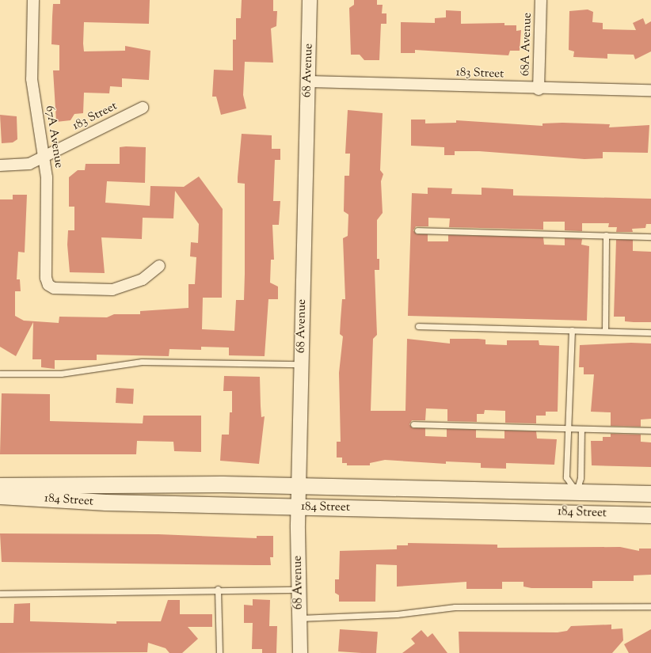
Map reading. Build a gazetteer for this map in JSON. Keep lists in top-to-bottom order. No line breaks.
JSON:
{"streets":{"main road":["184 Street"],"street":["68A Avenue","68 Avenue","183 Street","67A Avenue"]},"crossings":[["68A Avenue","183 Street"],["68 Avenue","183 Street"],["68 Avenue","184 Street"],["183 Street","67A Avenue"]]}
